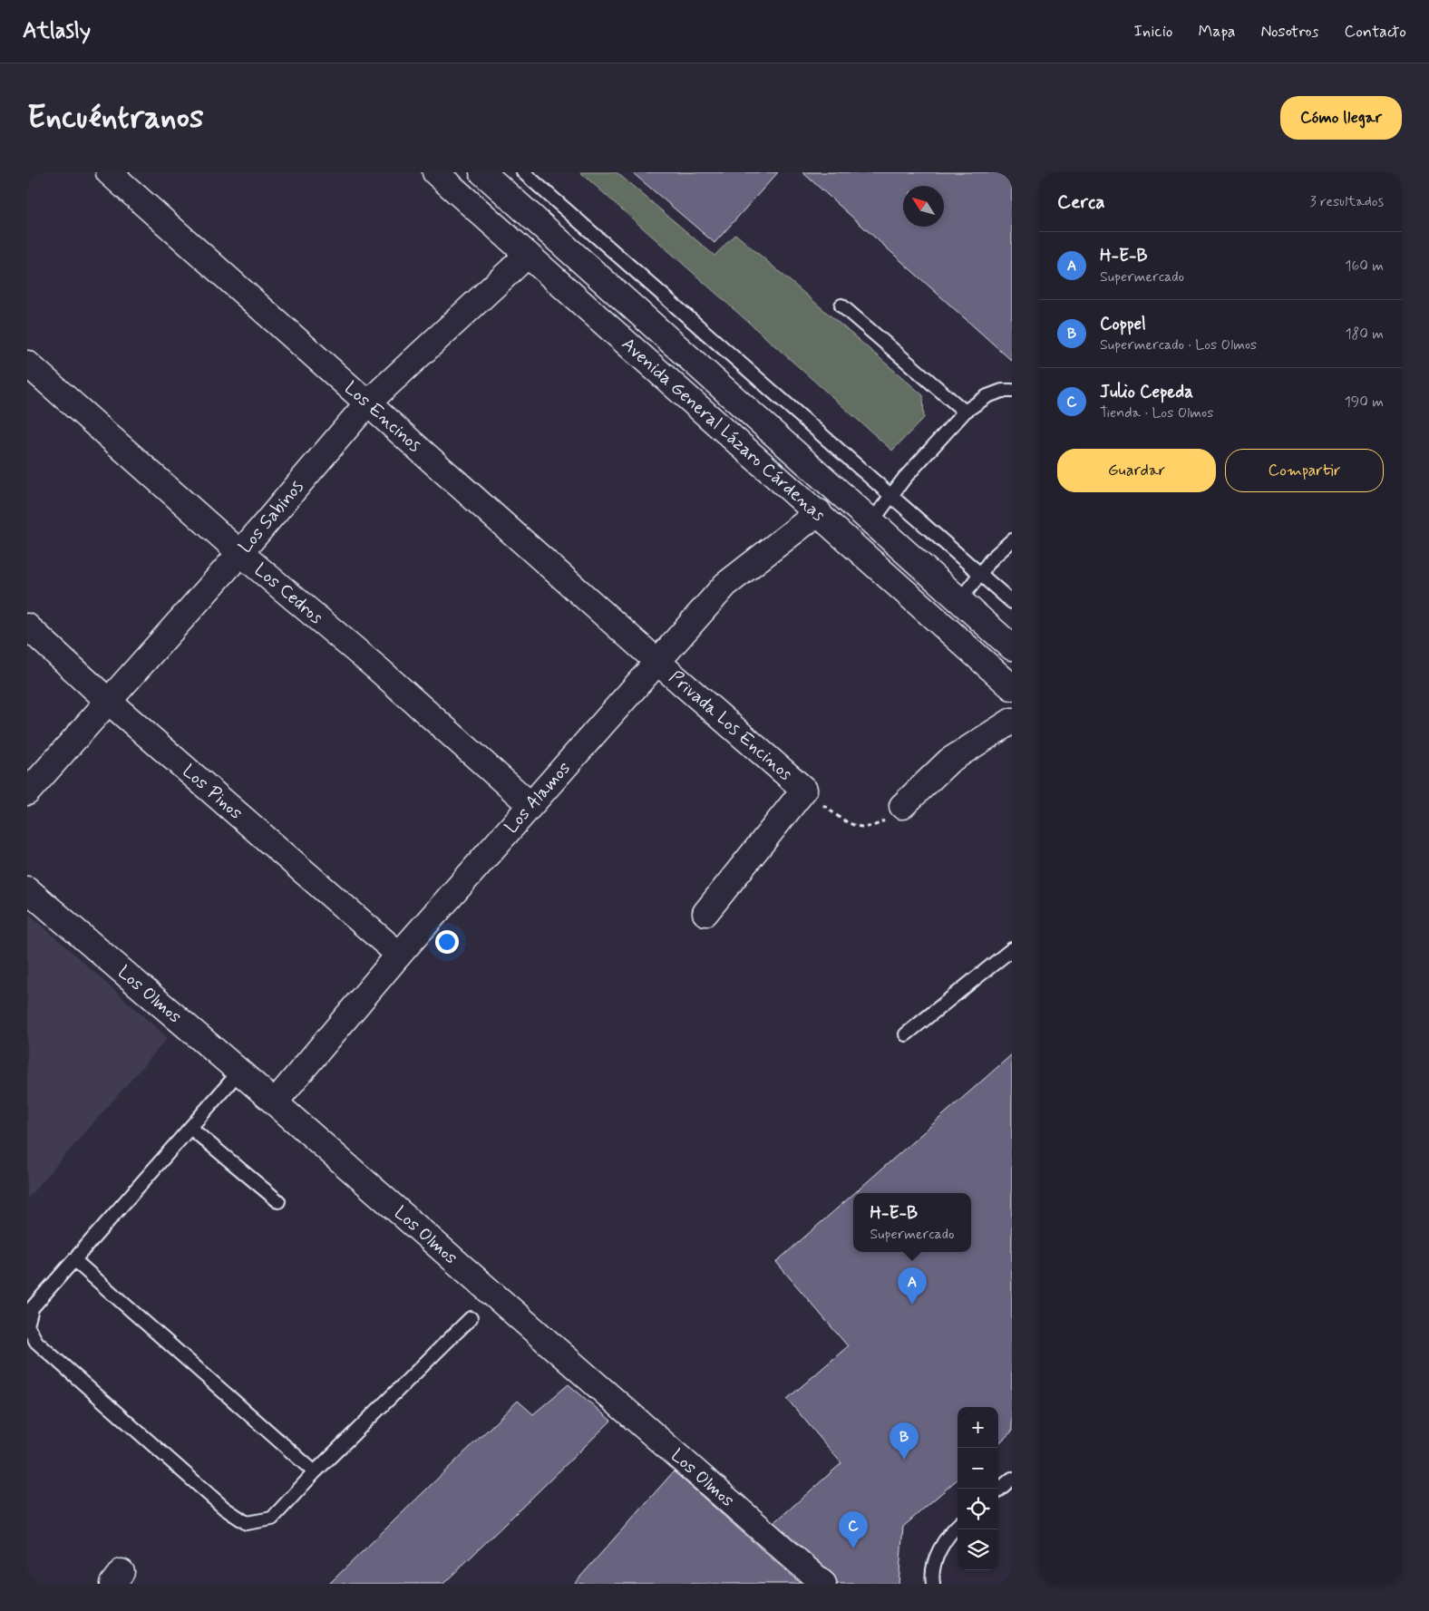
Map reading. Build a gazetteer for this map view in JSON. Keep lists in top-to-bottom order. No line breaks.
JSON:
{"streets":{"street":["Los Encinos","Avenida General Lázaro Cárdenas","Los Sabinos","Los Cedros","Privada Los Encinos","Los Pinos","Los Alamos","Los Olmos"]},"crossings":[["Los Encinos","Los Sabinos"],["Los Encinos","Privada Los Encinos"],["Los Encinos","Los Alamos"],["Avenida General Lázaro Cárdenas","Los Sabinos"],["Avenida General Lázaro Cárdenas","Los Alamos"],["Los Sabinos","Los Cedros"],["Los Sabinos","Los Pinos"],["Los Cedros","Los Alamos"],["Privada Los Encinos","Los Alamos"],["Los Pinos","Los Alamos"],["Los Alamos","Los Olmos"]],"north":"top left","page":{"header":"Atlasly","nav":["Inicio","Mapa","Nosotros","Contacto"],"buttons":["Cómo llegar",["Guardar","Compartir"]],"title":"Encuéntranos","heading":["Cerca","3 resultados"],"list":[{"mark":"A","name":"H-E-B","note":"Supermercado","value":"160 m"},{"mark":"B","name":"Coppel","note":"Supermercado · Los Olmos","value":"180 m"},{"mark":"C","name":"Julio Cepeda","note":"Tienda · Los Olmos","value":"190 m"}],"popup":["H-E-B","Supermercado"],"pins":["A","B","C"],"map_buttons":["+","−"]}}
